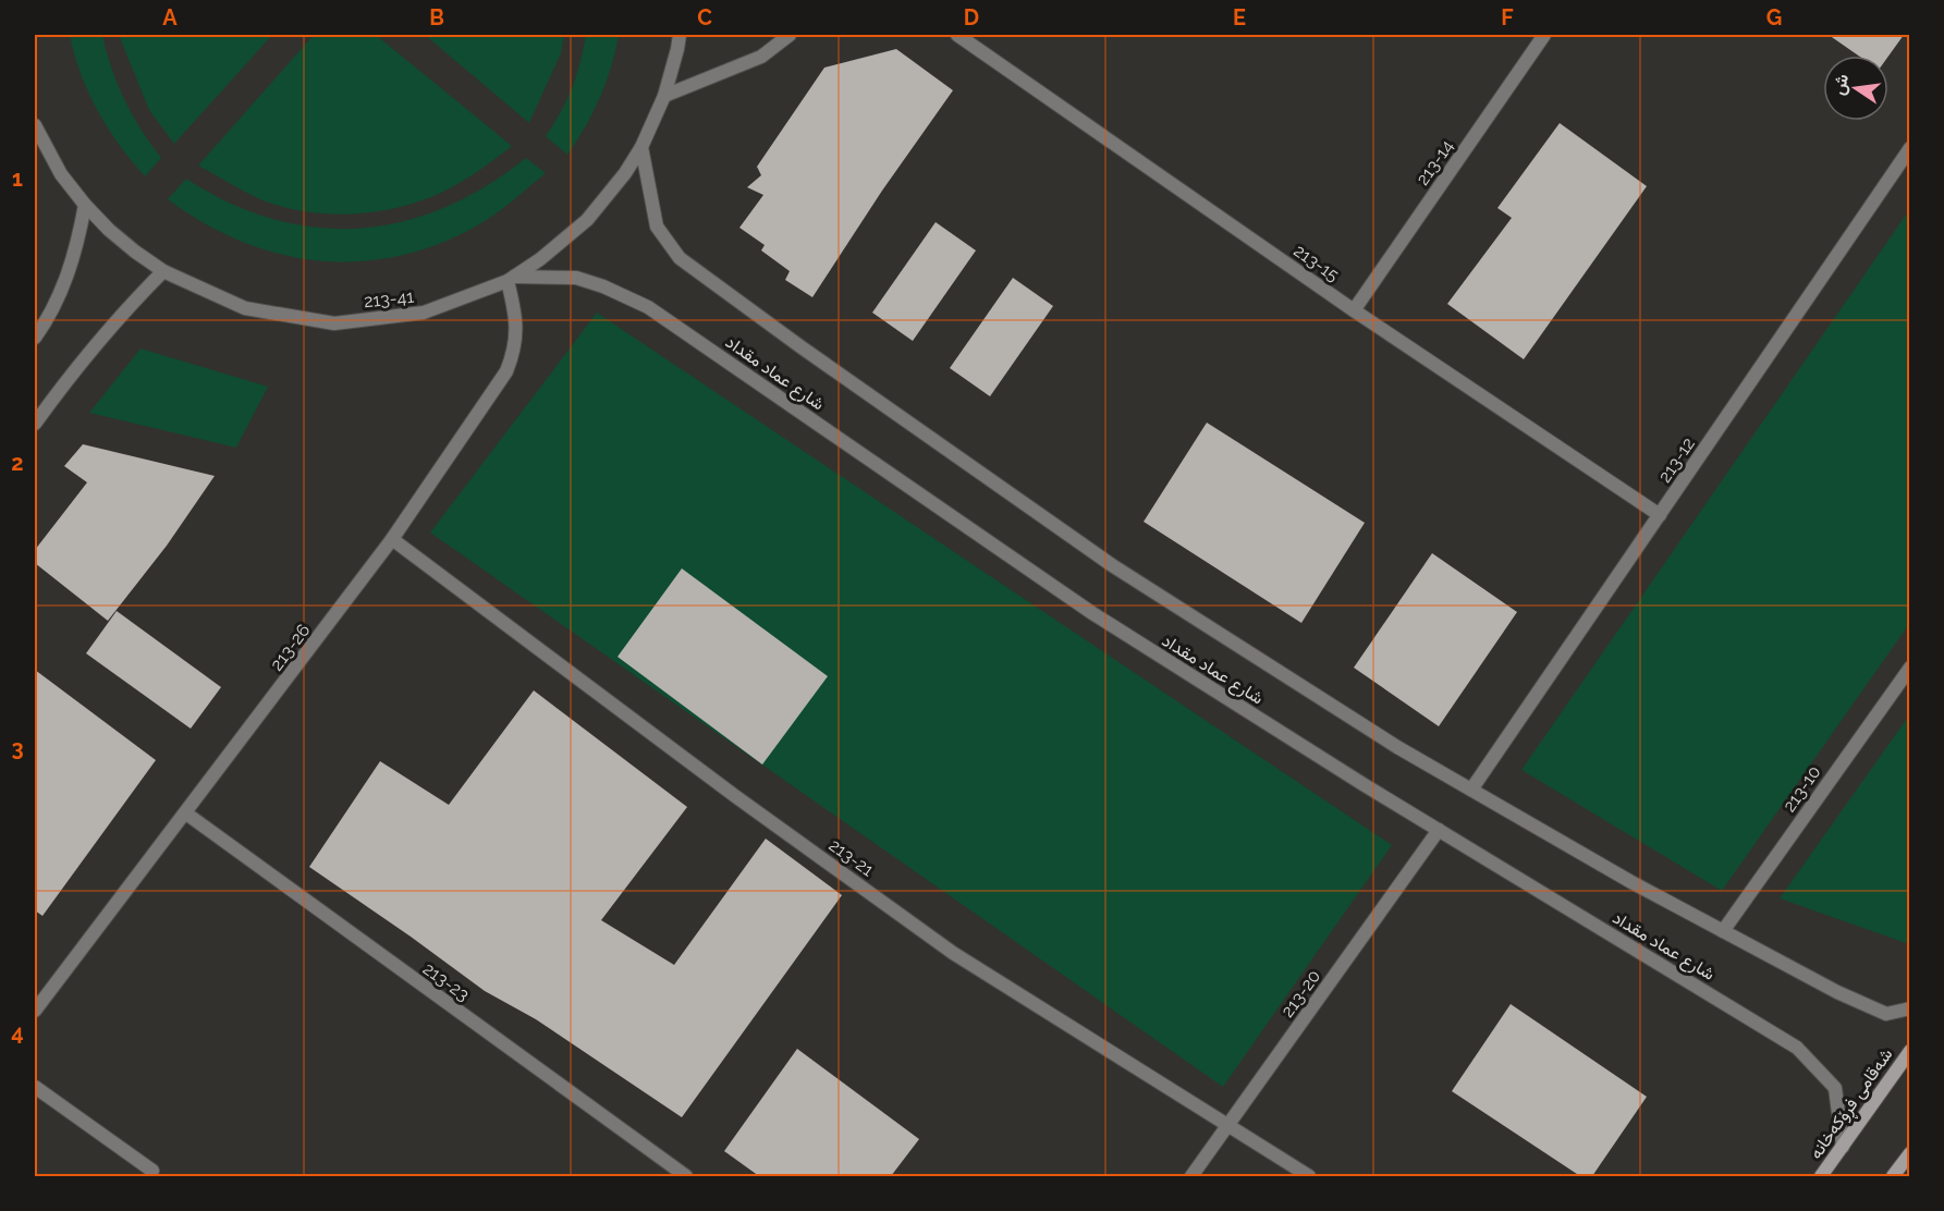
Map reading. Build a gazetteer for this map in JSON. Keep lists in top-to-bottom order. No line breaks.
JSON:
{"streets":{"main road":["شەقامی فڕۆکەخانە"],"street":["213-14","213-15","213-41","شارع عماد مقداد","213-12","213-26","213-10","213-21","213-23","213-20"]},"crossings":[["213-14","213-15"],["213-15","213-12"],["213-41","شارع عماد مقداد"],["213-41","213-26"],["شارع عماد مقداد","213-12"],["شارع عماد مقداد","213-26"],["شارع عماد مقداد","213-10"],["شارع عماد مقداد","213-20"],["شارع عماد مقداد","شەقامی فڕۆکەخانە"],["213-26","213-21"],["213-26","213-23"],["213-21","213-20"]],"north":"left","grid":{"columns":["A","B","C","D","E","F","G"],"rows":["1","2","3","4"]}}
